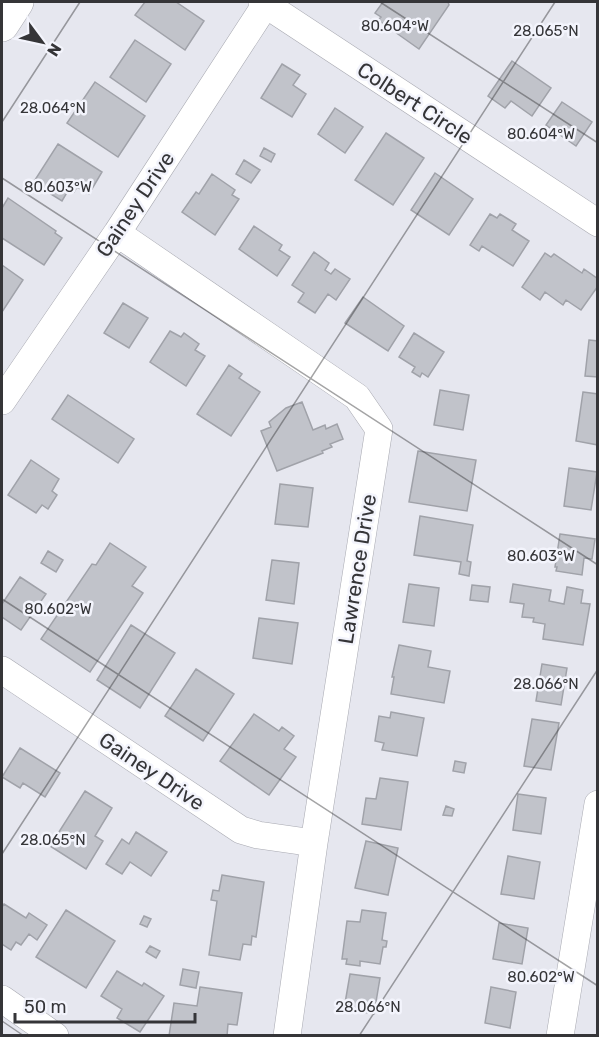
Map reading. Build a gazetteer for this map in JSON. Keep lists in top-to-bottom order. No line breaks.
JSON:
{"streets":{"street":["Colbert Circle","Gainey Drive","Lawrence Drive"]},"crossings":[["Colbert Circle","Gainey Drive"],["Gainey Drive","Lawrence Drive"]],"scale_bar":"50 m","north":"bottom right","coordinates":["80.604°W","28.065°N","28.064°N","80.603°W","80.602°W","28.066°N"]}
